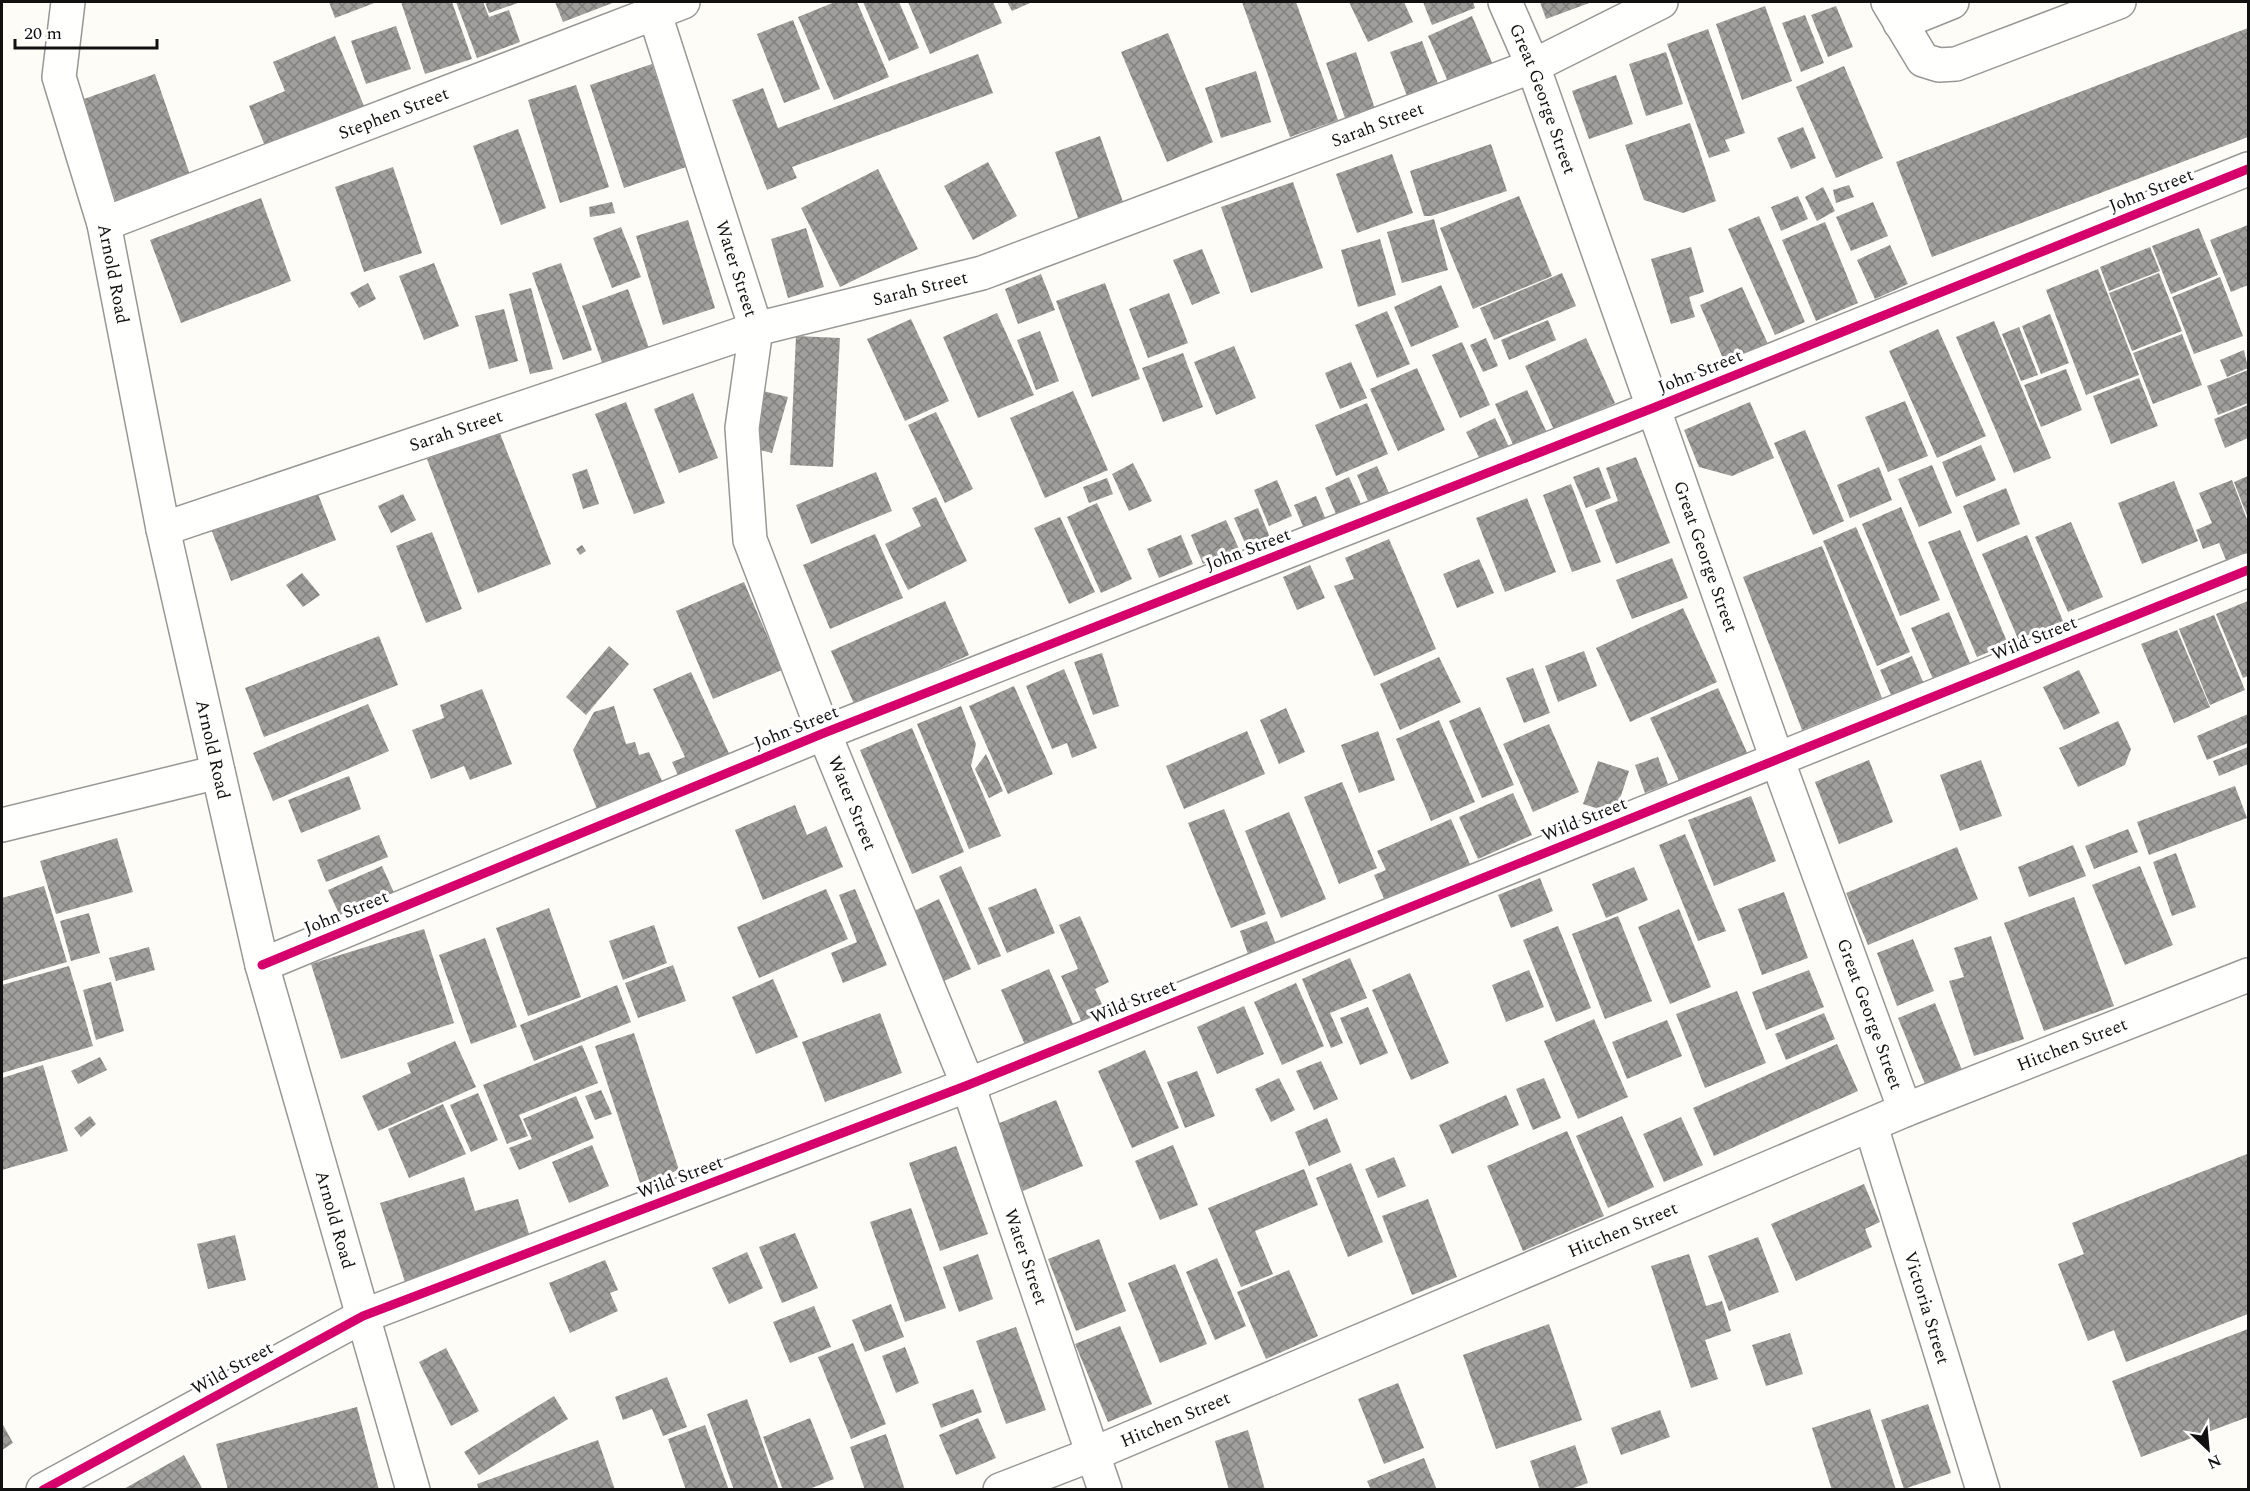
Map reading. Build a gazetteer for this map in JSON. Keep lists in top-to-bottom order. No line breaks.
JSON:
{"streets":{"street":["Great George Street","Stephen Street","Sarah Street","John Street","Water Street","Arnold Road","Wild Street","Hitchen Street","Victoria Street"]},"crossings":[["Great George Street","Sarah Street"],["Great George Street","John Street"],["Great George Street","Wild Street"],["Great George Street","Hitchen Street"],["Stephen Street","Water Street"],["Stephen Street","Arnold Road"],["Sarah Street","Water Street"],["Sarah Street","Arnold Road"],["John Street","Water Street"],["John Street","Arnold Road"],["Water Street","Wild Street"],["Water Street","Hitchen Street"],["Arnold Road","Wild Street"],["Hitchen Street","Victoria Street"]],"scale_bar":"20 m","north":"bottom right"}
